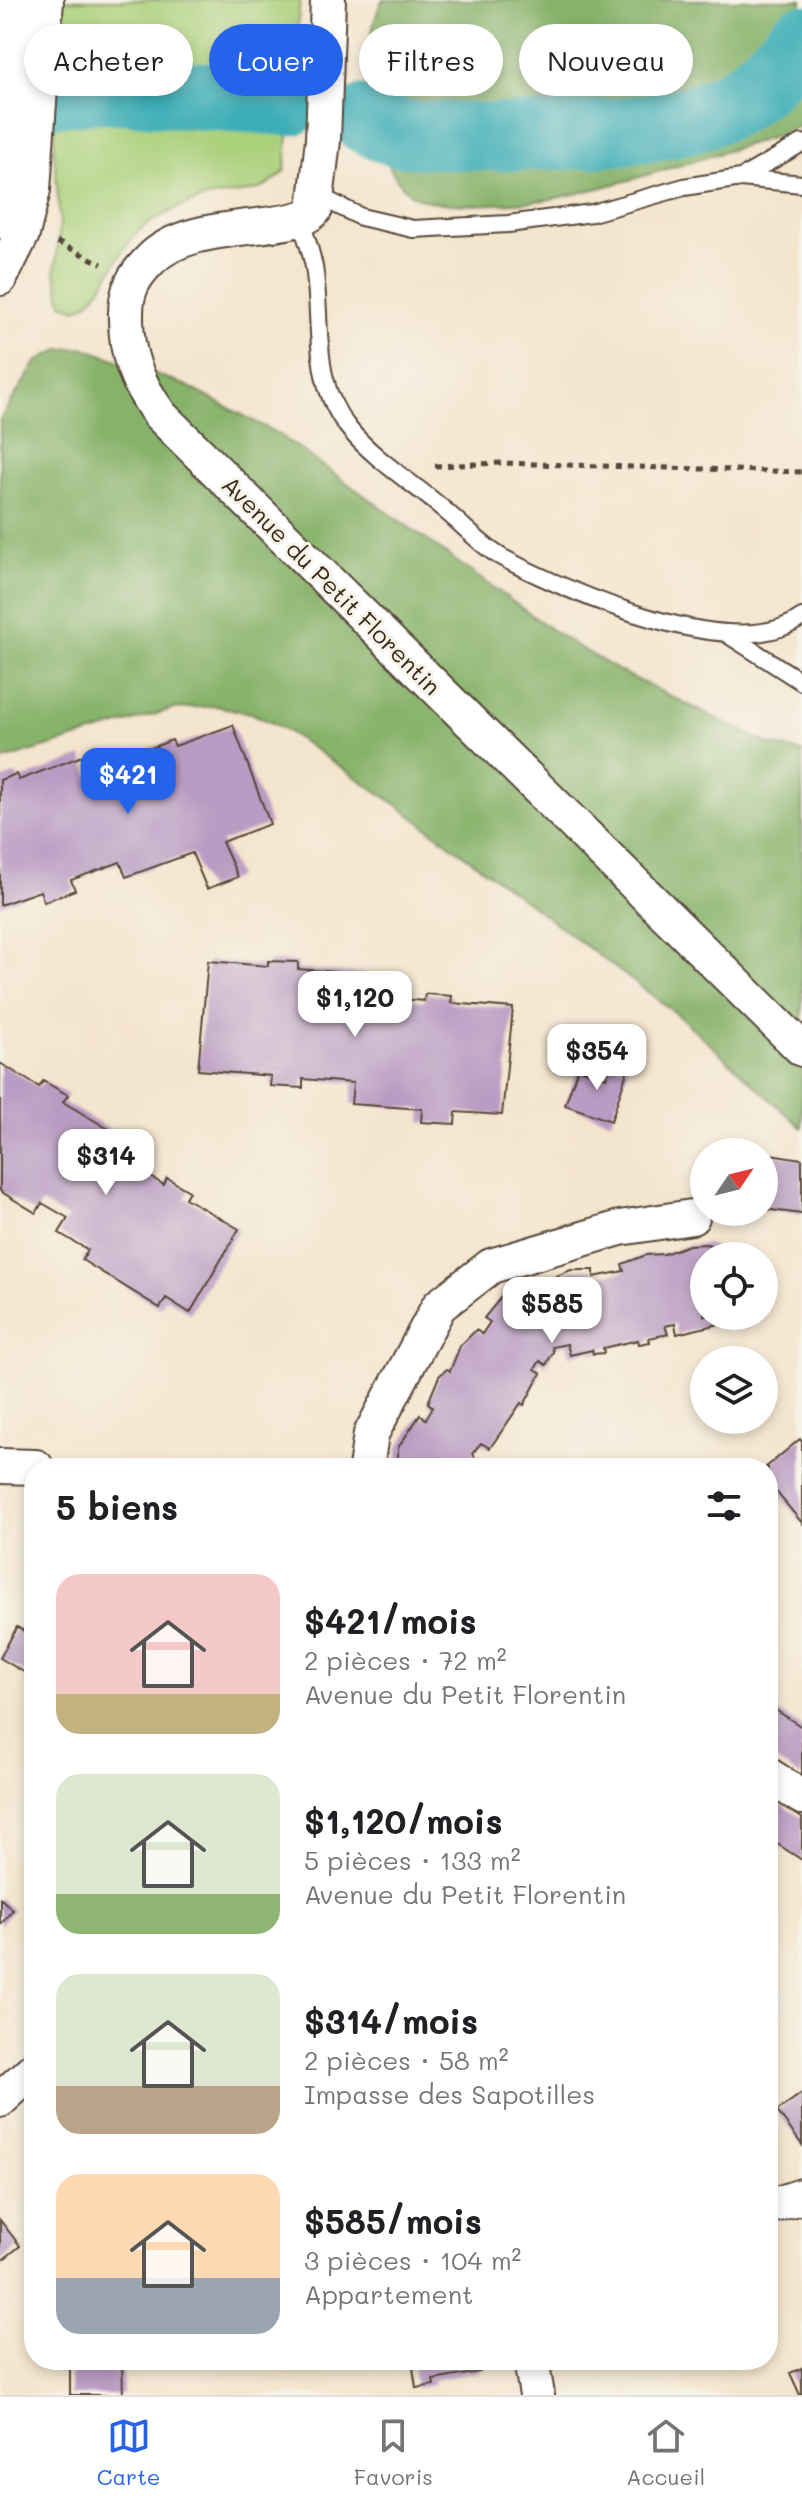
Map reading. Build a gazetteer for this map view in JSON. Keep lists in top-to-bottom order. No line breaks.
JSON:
{"streets":{"street":["Avenue du Petit Florentin"]},"north":"top right","page":{"chip":["Acheter","Louer","Filtres","Nouveau"],"price":["$421","$1,120","$354","$314","$585"],"heading":"5 biens","list":[{"name":"$421/mois","note":"2 pièces · 72 m² · Avenue du Petit Florentin"},{"name":"$1,120/mois","note":"5 pièces · 133 m² · Avenue du Petit Florentin"},{"name":"$314/mois","note":"2 pièces · 58 m² · Impasse des Sapotilles"},{"name":"$585/mois","note":"3 pièces · 104 m² · Appartement"}],"tabs":["Carte","Favoris","Accueil"]}}
